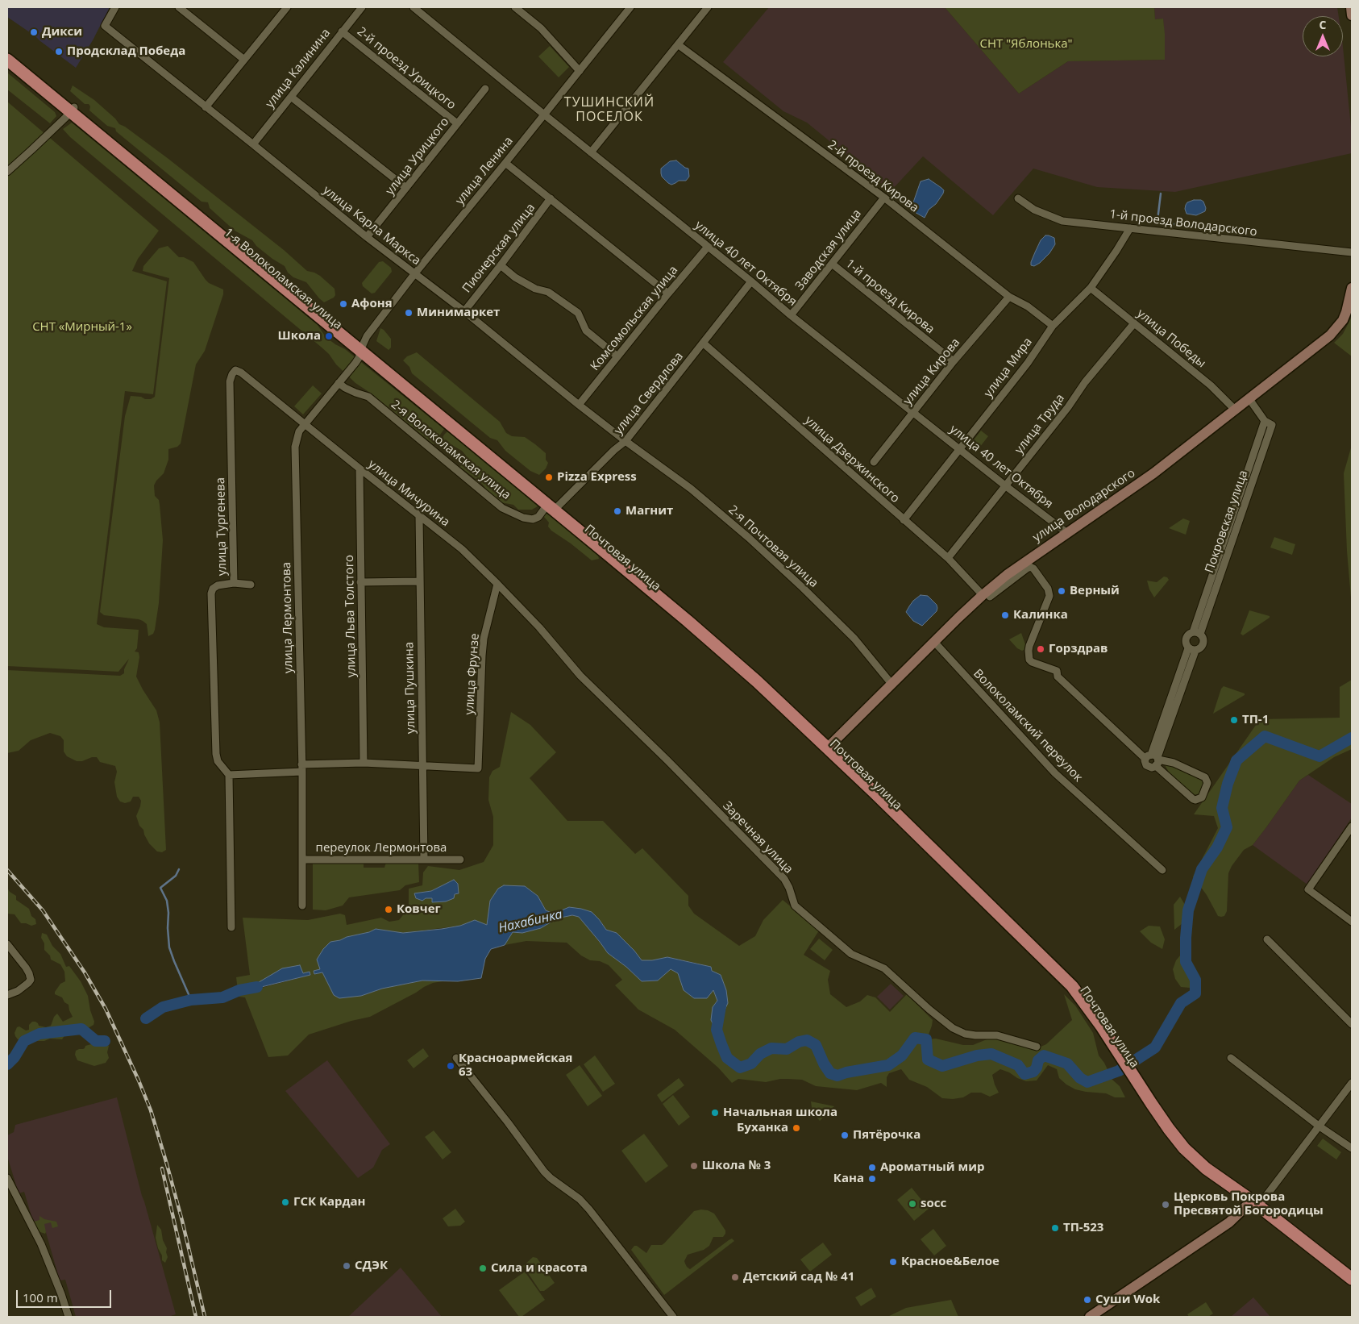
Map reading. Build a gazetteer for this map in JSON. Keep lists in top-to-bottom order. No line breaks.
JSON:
{"streets":{"main road":["1-я Волоколамская улица","Почтовая улица"],"street":["улица Калинина","2-й проезд Урицкого","улица Урицкого","улица Ленина","2-й проезд Кирова","1-й проезд Володарского","улица Карла Маркса","Пионерская улица","Заводская улица","улица 40 лет Октября","1-й проезд Кирова","Комсомольская улица","улица Победы","улица Мира","улица Кирова","улица Свердлова","улица Труда","2-я Волоколамская улица","улица Дзержинского","улица Мичурина","улица Володарского","Покровская улица","улица Тургенева","2-я Почтовая улица","улица Льва Толстого","улица Лермонтова","улица Фрунзе","улица Пушкина","Волоколамский переулок","Заречная улица","переулок Лермонтова"]},"crossings":[["улица Калинина","2-й проезд Урицкого"],["улица Калинина","улица Карла Маркса"],["2-й проезд Урицкого","улица Урицкого"],["улица Урицкого","улица Карла Маркса"],["улица Ленина","улица Карла Маркса"],["улица Ленина","улица 40 лет Октября"],["улица Ленина","1-я Волоколамская улица"],["улица Ленина","улица Лермонтова"],["2-й проезд Кирова","Заводская улица"],["2-й проезд Кирова","улица Мира"],["2-й проезд Кирова","улица Кирова"],["1-й проезд Володарского","улица Мира"],["улица Карла Маркса","Пионерская улица"],["улица Карла Маркса","Комсомольская улица"],["улица Карла Маркса","улица Свердлова"],["улица Карла Маркса","2-я Почтовая улица"],["Заводская улица","улица 40 лет Октября"],["Заводская улица","1-й проезд Кирова"],["улица 40 лет Октября","Комсомольская улица"],["улица 40 лет Октября","улица Мира"],["улица 40 лет Октября","улица Кирова"],["улица 40 лет Октября","улица Свердлова"],["улица 40 лет Октября","улица Труда"],["улица 40 лет Октября","улица Володарского"],["1-я Волоколамская улица","улица Свердлова"],["1-я Волоколамская улица","2-я Волоколамская улица"],["1-я Волоколамская улица","Почтовая улица"],["1-я Волоколамская улица","улица Лермонтова"],["1-й проезд Кирова","улица Кирова"],["улица Победы","улица Мира"],["улица Победы","улица Труда"],["улица Победы","улица Володарского"],["улица Мира","улица Дзержинского"],["улица Свердлова","2-я Волоколамская улица"],["улица Свердлова","улица Дзержинского"],["улица Свердлова","2-я Почтовая улица"],["улица Свердлова","Почтовая улица"],["улица Труда","улица Дзержинского"],["2-я Волоколамская улица","Почтовая улица"],["2-я Волоколамская улица","улица Лермонтова"],["улица Дзержинского","улица Володарского"],["улица Мичурина","улица Тургенева"],["улица Мичурина","улица Льва Толстого"],["улица Мичурина","улица Лермонтова"],["улица Мичурина","улица Фрунзе"],["улица Мичурина","улица Пушкина"],["улица Мичурина","Заречная улица"],["улица Володарского","Покровская улица"],["улица Володарского","2-я Почтовая улица"],["улица Володарского","Почтовая улица"],["улица Володарского","Волоколамский переулок"],["улица Тургенева","улица Лермонтова"],["улица Лермонтова","переулок Лермонтова"],["улица Фрунзе","улица Пушкина"],["улица Фрунзе","Заречная улица"],["улица Пушкина","переулок Лермонтова"]],"districts":["ТУШИНСКИЙ ПОСЕЛОК"],"water":["Нахабинка"],"parks":["СНТ \"Яблонька\"","СНТ «Мирный-1»"],"places":["Дикси","Продсклад Победа","Афоня","Минимаркет","Школа","Pizza Express","Магнит","Верный","Калинка","Горздрав","ТП-1","Ковчег","Красноармейская 63","Начальная школа","Буханка","Пятёрочка","Школа № 3","Ароматный мир","Кана","ГСК Кардан","socc","Церковь Покрова Пресвятой Богородицы","ТП-523","Красное&Белое","СДЭК","Сила и красота","Детский сад № 41","Суши Wok"],"scale_bar":"100 m","north":"top"}
